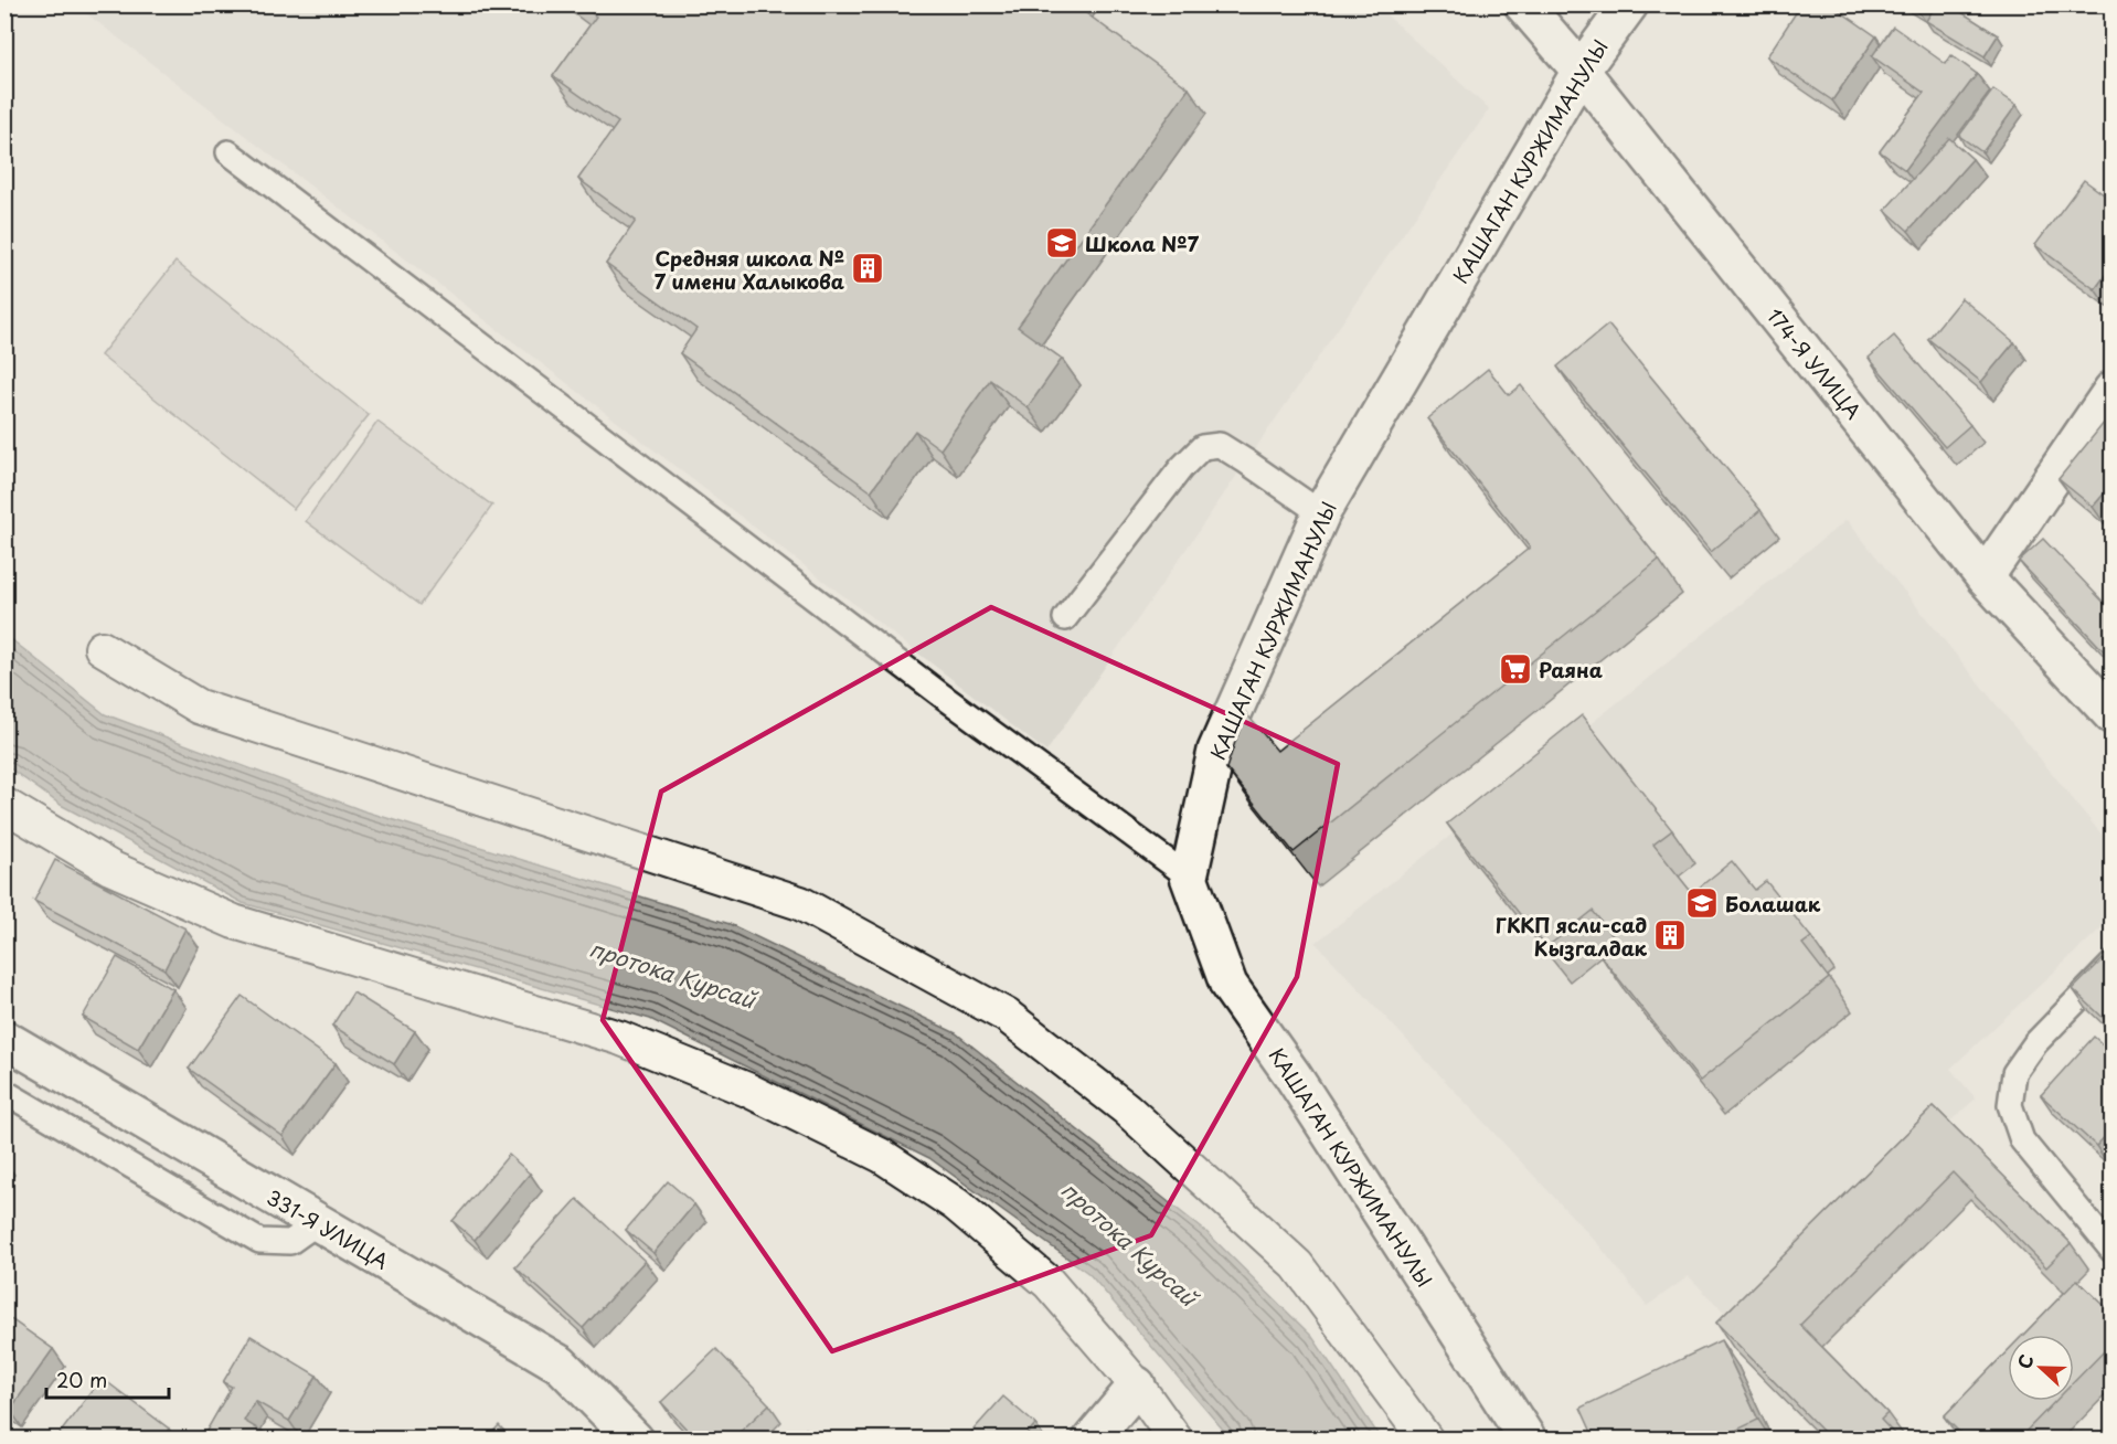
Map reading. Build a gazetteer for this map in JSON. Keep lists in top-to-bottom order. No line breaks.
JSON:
{"streets":{"street":["КАШАГАН КУРЖИМАНУЛЫ","174-Я УЛИЦА","331-Я УЛИЦА"]},"crossings":[["КАШАГАН КУРЖИМАНУЛЫ","174-Я УЛИЦА"]],"water":["протока Курсай"],"places":{"school or university":["Школа №7","Болашак"],"building":["Средняя школа № 7 имени Халыкова","ГККП ясли-сад Кызгалдак"],"supermarket":["Раяна"]},"scale_bar":"20 m","north":"left"}
